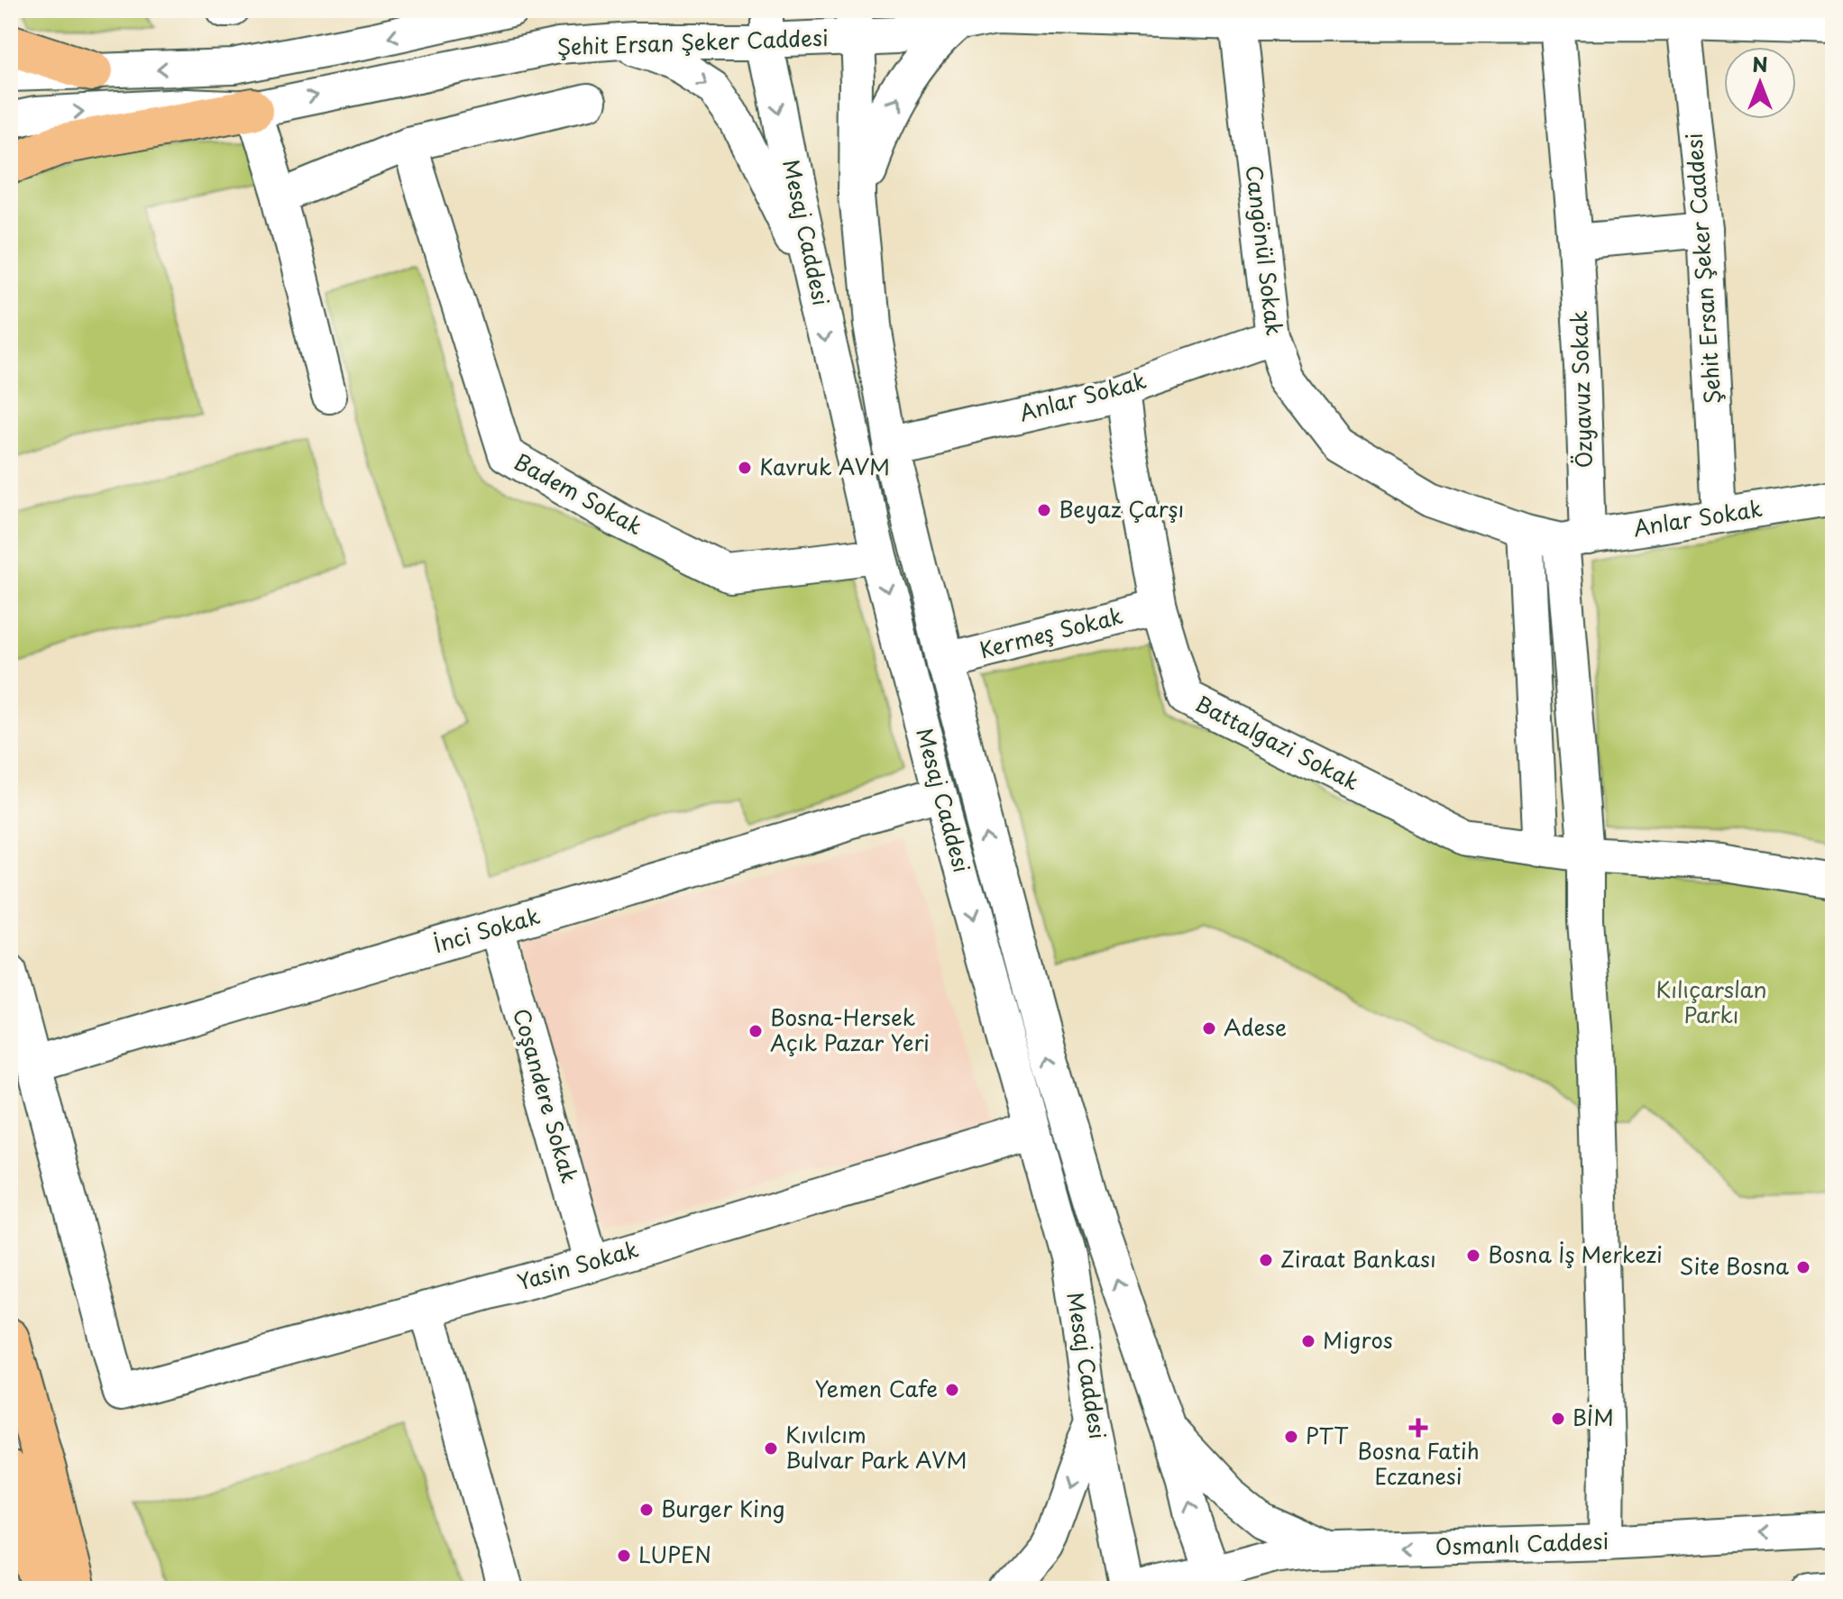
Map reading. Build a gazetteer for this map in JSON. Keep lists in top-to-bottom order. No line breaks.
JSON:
{"streets":{"street":["Şehit Ersan Şeker Caddesi","Mesaj Caddesi","Cangönül Sokak","Özyavuz Sokak","Anlar Sokak","Badem Sokak","Kermeş Sokak","Battalgazi Sokak","İnci Sokak","Coşandere Sokak","Yasin Sokak","Osmanlı Caddesi"]},"crossings":[["Şehit Ersan Şeker Caddesi","Mesaj Caddesi"],["Şehit Ersan Şeker Caddesi","Cangönül Sokak"],["Şehit Ersan Şeker Caddesi","Özyavuz Sokak"],["Şehit Ersan Şeker Caddesi","Anlar Sokak"],["Mesaj Caddesi","Anlar Sokak"],["Mesaj Caddesi","Badem Sokak"],["Mesaj Caddesi","Kermeş Sokak"],["Mesaj Caddesi","İnci Sokak"],["Mesaj Caddesi","Yasin Sokak"],["Mesaj Caddesi","Osmanlı Caddesi"],["Cangönül Sokak","Özyavuz Sokak"],["Cangönül Sokak","Anlar Sokak"],["Özyavuz Sokak","Anlar Sokak"],["Özyavuz Sokak","Battalgazi Sokak"],["Özyavuz Sokak","Osmanlı Caddesi"],["Anlar Sokak","Battalgazi Sokak"],["Kermeş Sokak","Battalgazi Sokak"],["İnci Sokak","Coşandere Sokak"],["İnci Sokak","Yasin Sokak"],["Coşandere Sokak","Yasin Sokak"]],"one_way":["Osmanlı Caddesi"],"parks":["Kılıçarslan Parkı"],"places":{"other":["Kavruk AVM","Beyaz Çarşı","Adese","Bosna-Hersek Açık Pazar Yeri","Bosna İş Merkezi","Ziraat Bankası","Site Bosna","Migros","Yemen Cafe","BİM","PTT","Kıvılcım Bulvar Park AVM","Burger King","LUPEN"],"health":["Bosna Fatih Eczanesi"]},"north":"top"}
